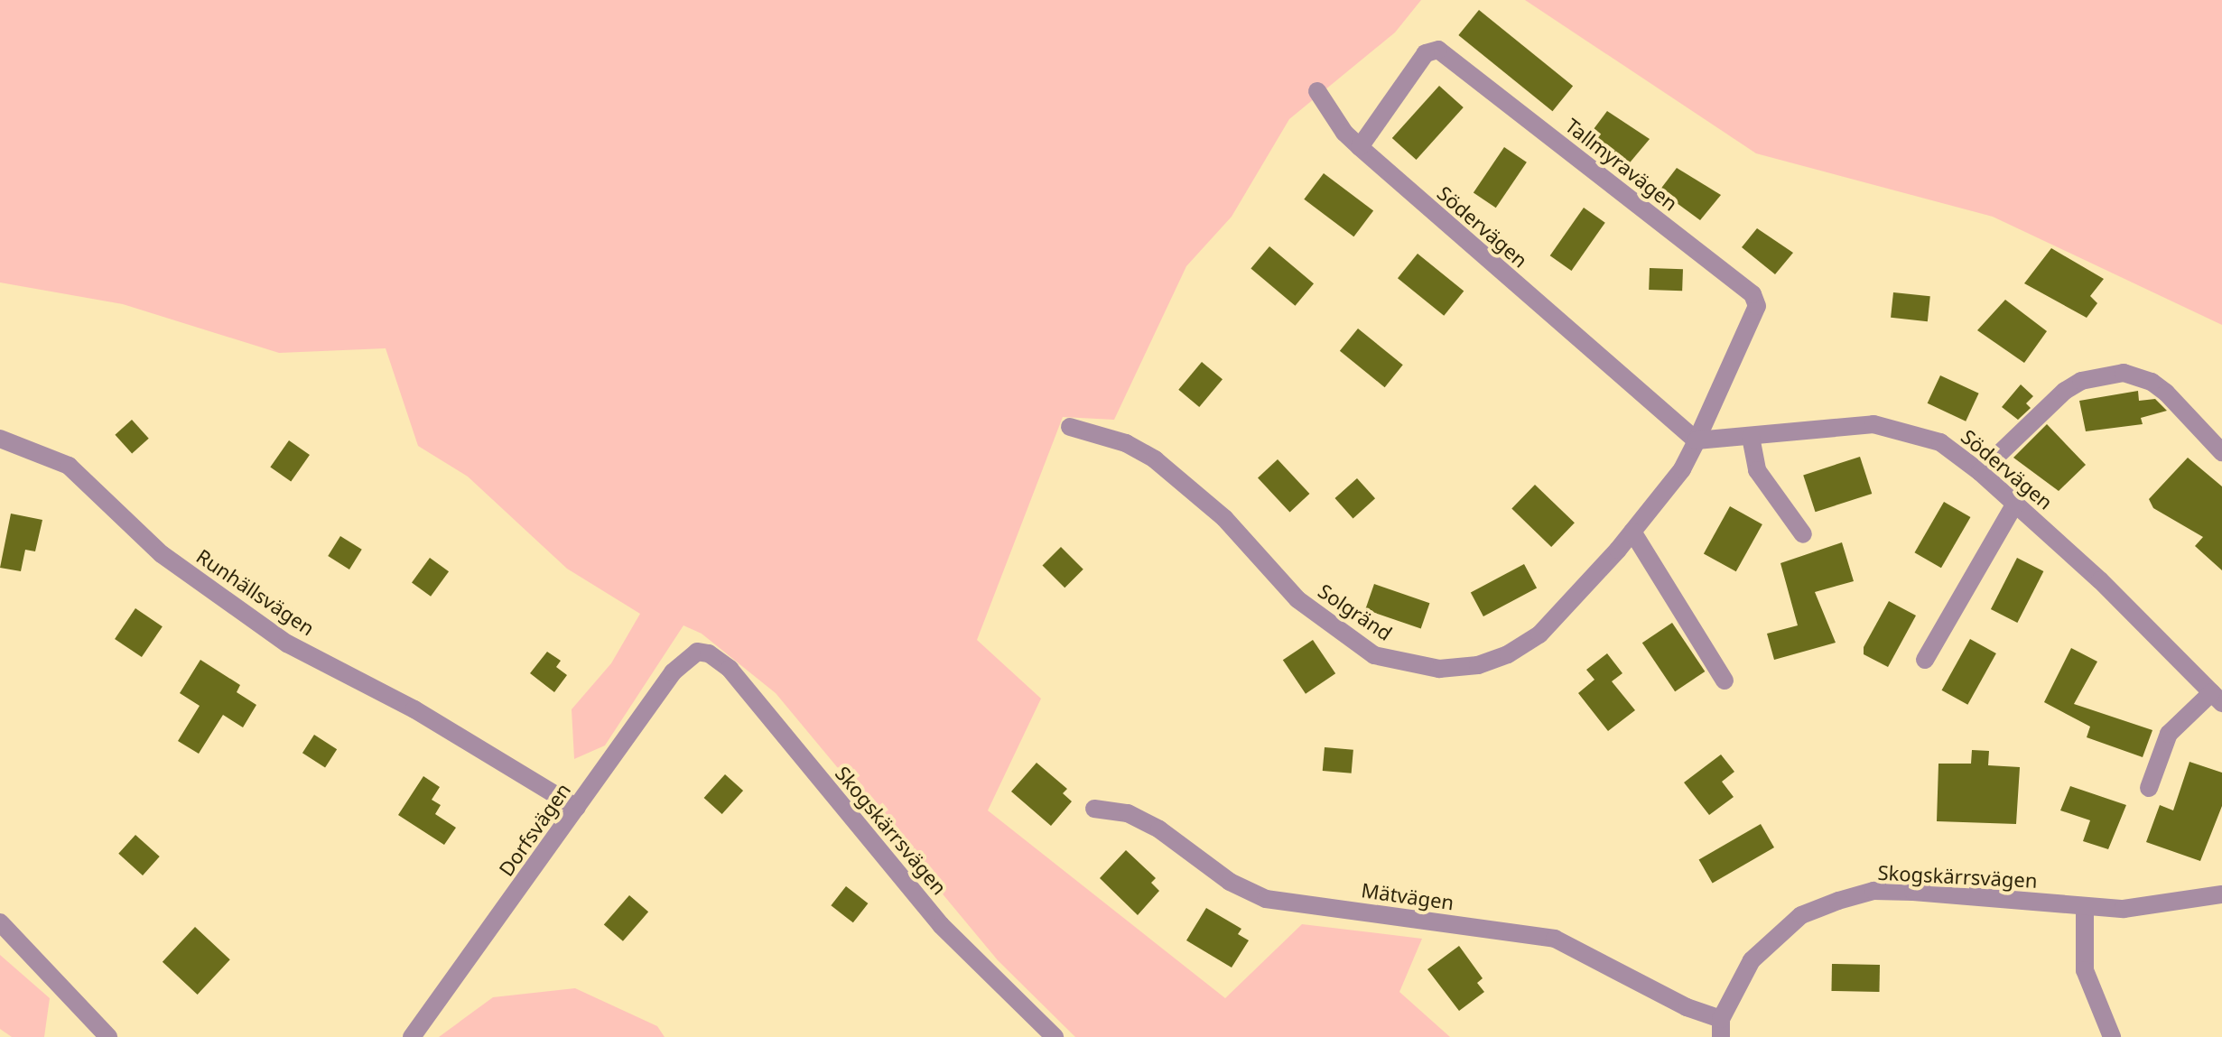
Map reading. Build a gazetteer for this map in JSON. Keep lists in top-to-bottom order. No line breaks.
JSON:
{"streets":{"street":["Tallmyravägen","Södervägen","Runhällsvägen","Solgränd","Dorfsvägen","Skogskärrsvägen","Mätvägen"]},"crossings":[["Tallmyravägen","Södervägen"],["Tallmyravägen","Solgränd"],["Södervägen","Solgränd"],["Runhällsvägen","Dorfsvägen"],["Dorfsvägen","Skogskärrsvägen"],["Skogskärrsvägen","Mätvägen"]]}
